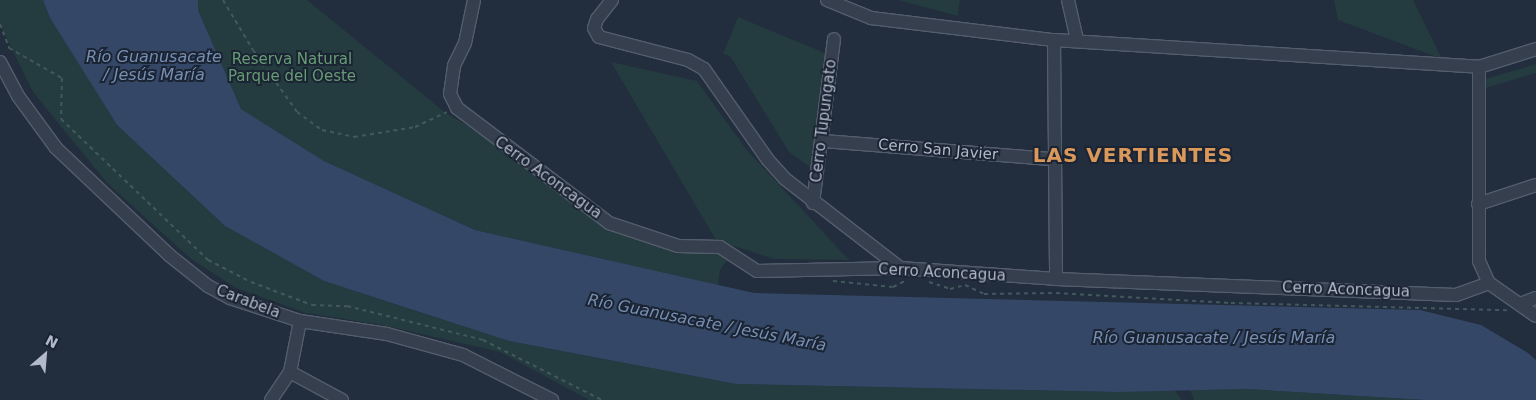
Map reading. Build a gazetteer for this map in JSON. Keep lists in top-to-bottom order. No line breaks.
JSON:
{"streets":{"street":["Cerro Tupungato","Cerro San Javier","Cerro Aconcagua","Carabela"]},"crossings":[["Cerro Tupungato","Cerro San Javier"]],"districts":["LAS VERTIENTES"],"water":["Río Guanusacate / Jesús María"],"parks":["Reserva Natural Parque del Oeste"],"north":"top right"}
